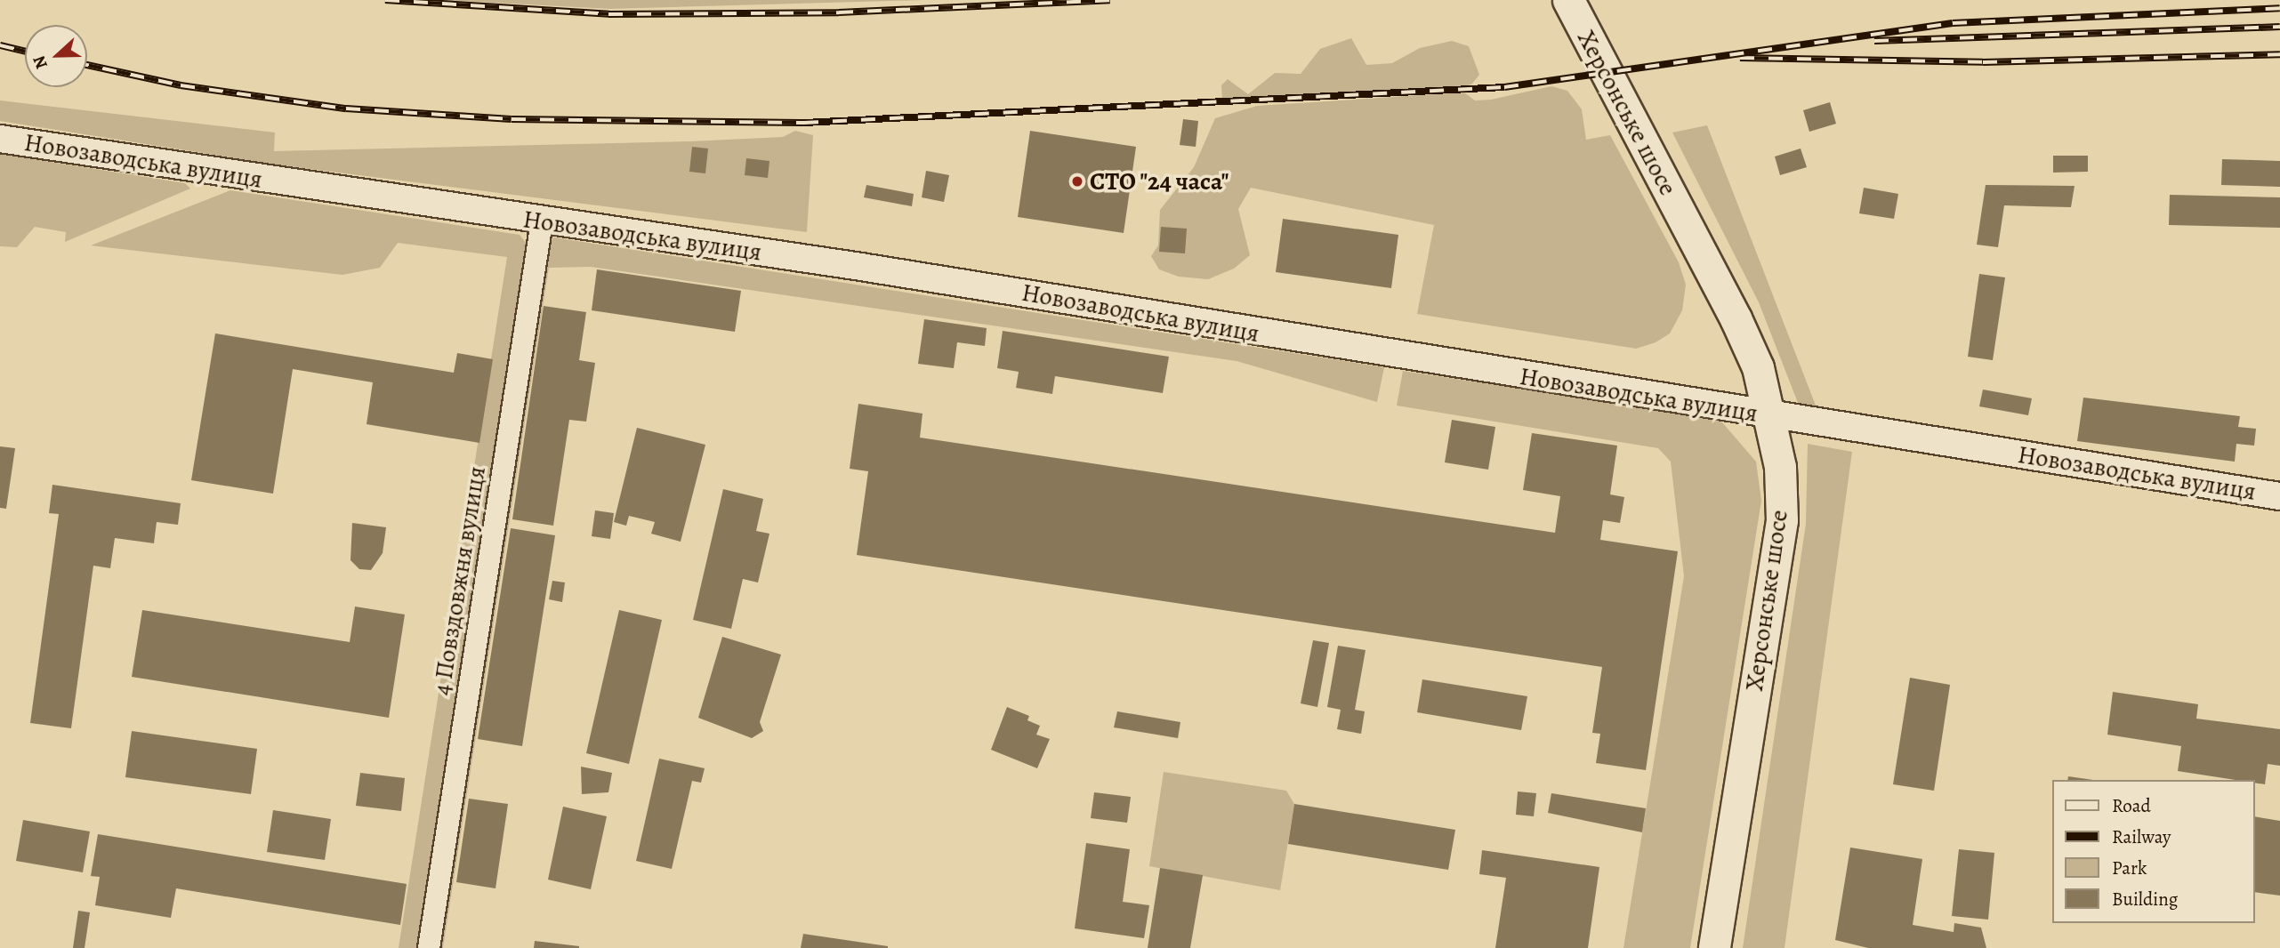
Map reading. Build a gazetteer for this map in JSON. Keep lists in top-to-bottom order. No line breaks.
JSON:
{"streets":{"main road":["Херсонське шосе"],"street":["Новозаводська вулиця","4 Повздовжня вулиця"]},"crossings":[["Херсонське шосе","Новозаводська вулиця"],["Новозаводська вулиця","4 Повздовжня вулиця"]],"places":["СТО \"24 часа\""],"legend":["Road","Railway","Park","Building"],"north":"left"}
